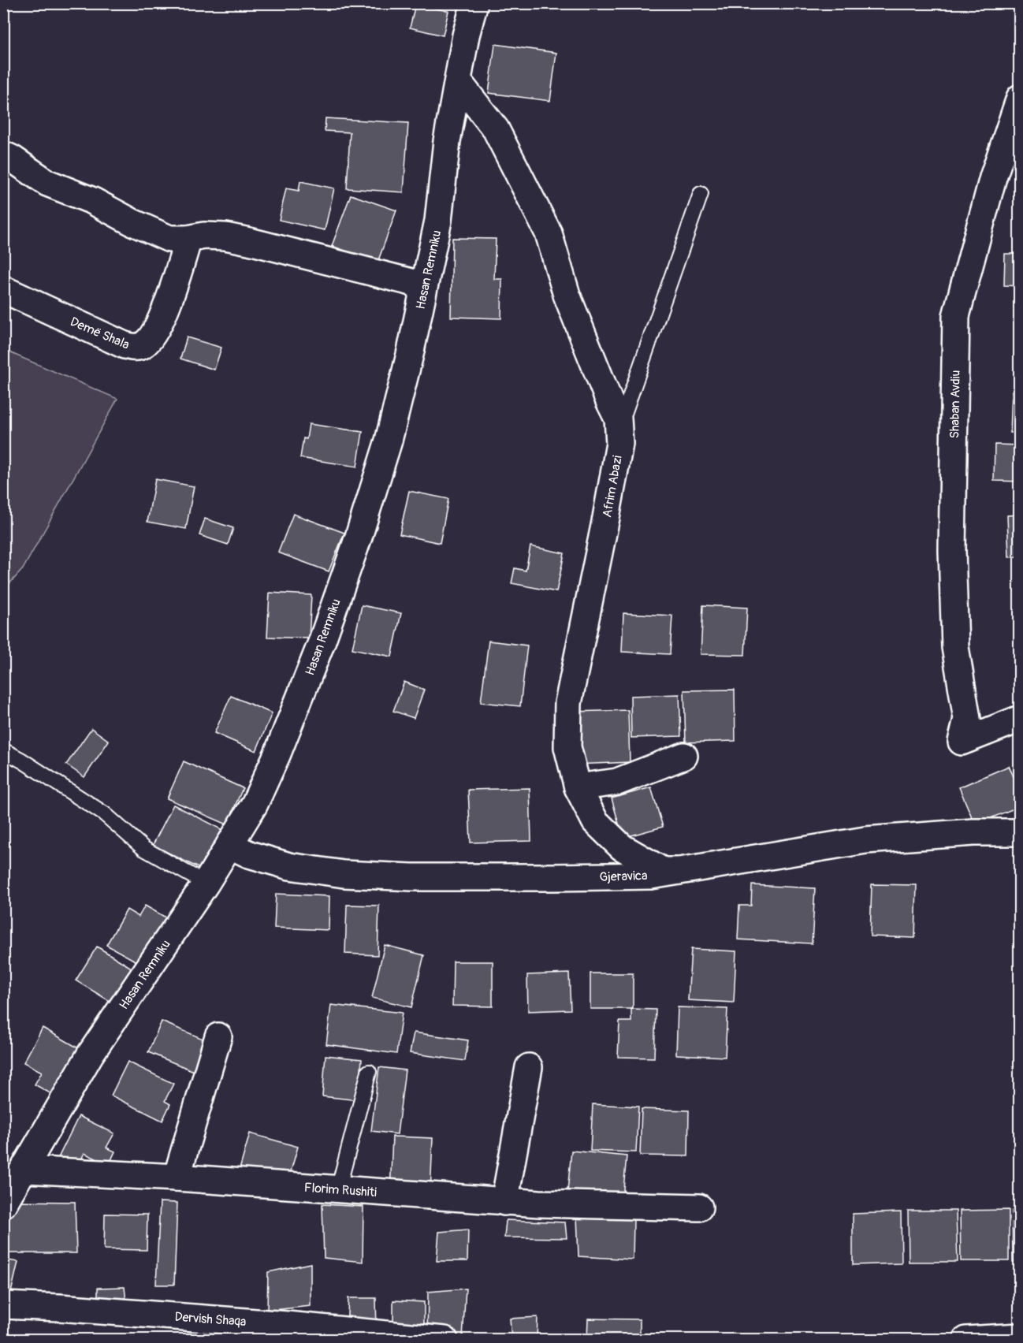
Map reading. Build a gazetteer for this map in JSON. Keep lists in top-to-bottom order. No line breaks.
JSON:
{"streets":{"street":["Hasan Remniku","Demë Shala","Shaban Avdiu","Afrim Abazi","Gjeravica","Florim Rushiti","Dervish Shaqa"]},"crossings":[["Hasan Remniku","Afrim Abazi"],["Hasan Remniku","Gjeravica"],["Hasan Remniku","Florim Rushiti"],["Afrim Abazi","Gjeravica"]]}
